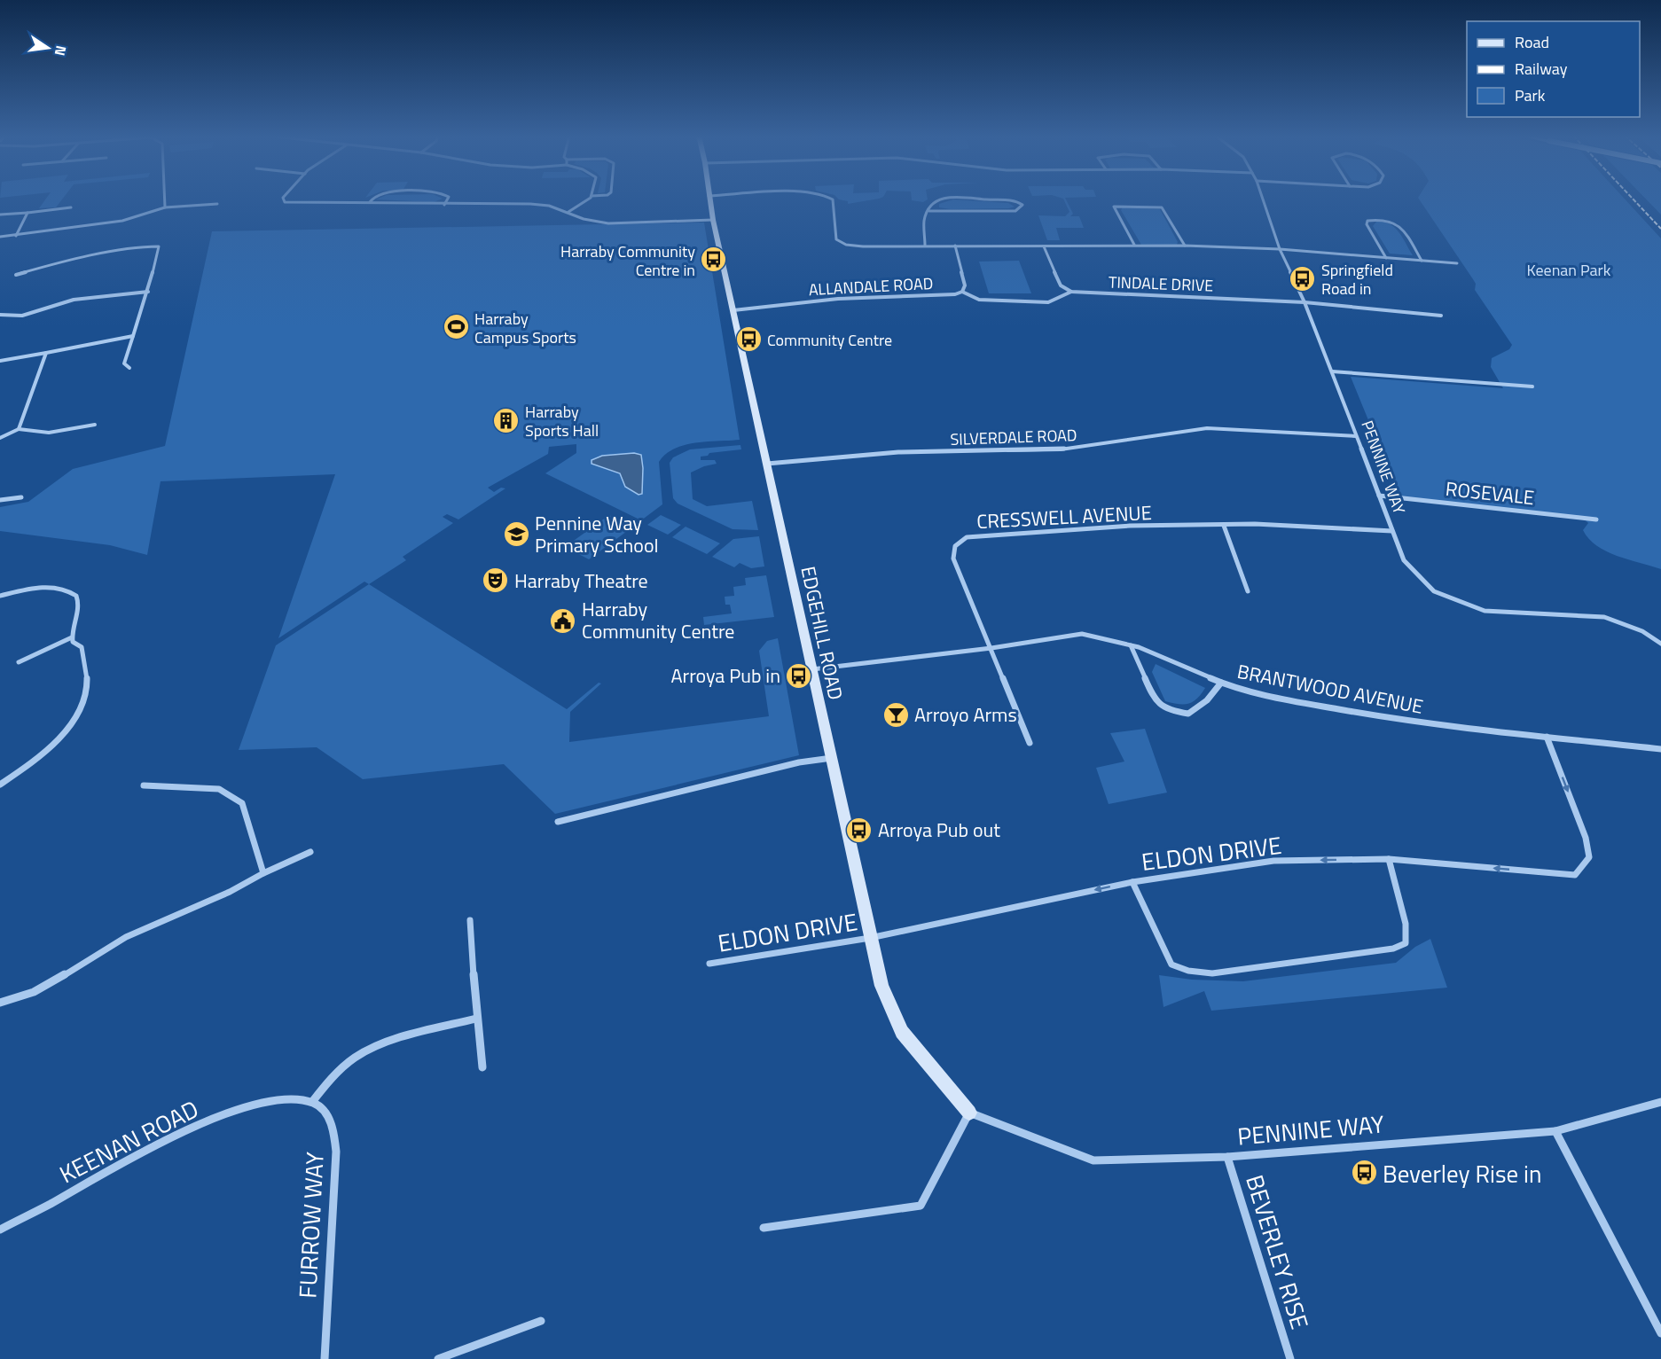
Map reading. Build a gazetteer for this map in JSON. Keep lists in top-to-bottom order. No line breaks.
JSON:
{"streets":{"street":["TINDALE DRIVE","ALLANDALE ROAD","SILVERDALE ROAD","PENNINE WAY","ROSEVALE","CRESSWELL AVENUE","EDGEHILL ROAD","BRANTWOOD AVENUE","ELDON DRIVE","KEENAN ROAD","FURROW WAY","BEVERLEY RISE"]},"crossings":[["TINDALE DRIVE","PENNINE WAY"],["ALLANDALE ROAD","EDGEHILL ROAD"],["SILVERDALE ROAD","PENNINE WAY"],["SILVERDALE ROAD","EDGEHILL ROAD"],["PENNINE WAY","ROSEVALE"],["PENNINE WAY","CRESSWELL AVENUE"],["PENNINE WAY","EDGEHILL ROAD"],["PENNINE WAY","BEVERLEY RISE"],["CRESSWELL AVENUE","BRANTWOOD AVENUE"],["EDGEHILL ROAD","BRANTWOOD AVENUE"],["EDGEHILL ROAD","ELDON DRIVE"],["BRANTWOOD AVENUE","ELDON DRIVE"],["KEENAN ROAD","FURROW WAY"]],"one_way":["ELDON DRIVE"],"parks":["Keenan Park"],"places":{"bus stop":["Harraby Community Centre in","Springfield Road in","Community Centre","Arroya Pub in","Arroya Pub out","Beverley Rise in"],"sports":["Harraby Campus Sports"],"building":["Harraby Sports Hall"],"school or university":["Pennine Way Primary School"],"theatre":["Harraby Theatre"],"public building":["Harraby Community Centre"],"bar":["Arroyo Arms"]},"legend":["Road","Railway","Park"],"north":"right"}
